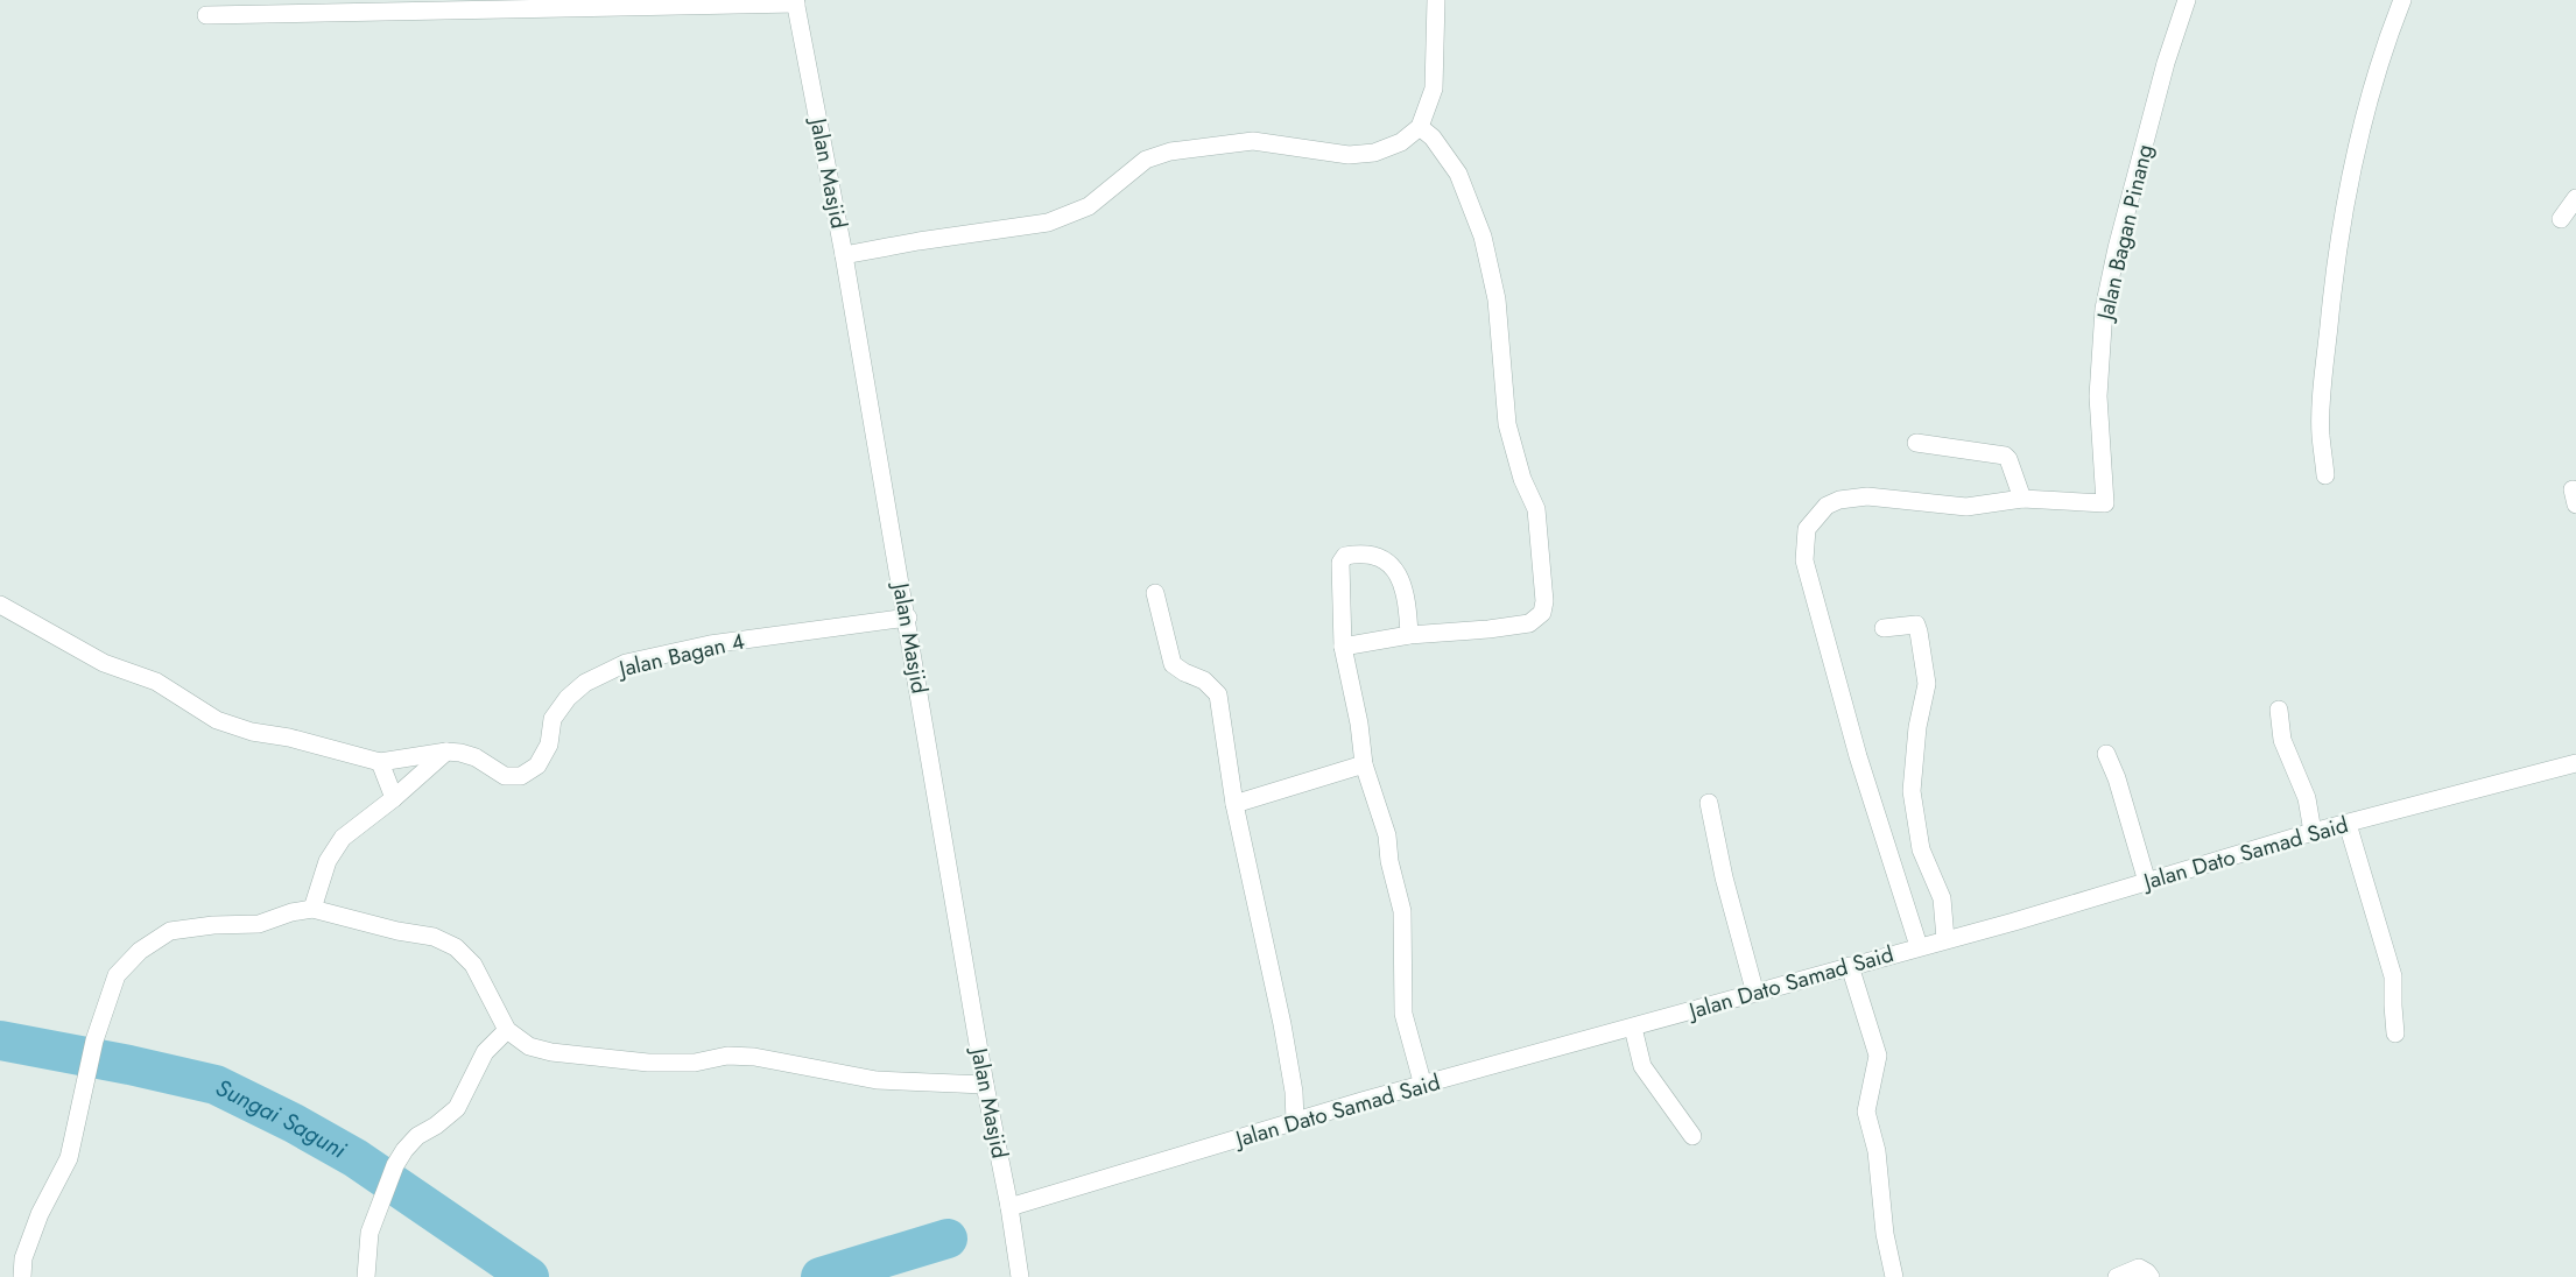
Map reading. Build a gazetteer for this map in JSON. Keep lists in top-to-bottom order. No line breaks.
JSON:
{"streets":{"street":["Jalan Masjid","Jalan Bagan Pinang","Jalan Bagan 4","Jalan Dato Samad Said"]},"crossings":[["Jalan Masjid","Jalan Bagan 4"],["Jalan Masjid","Jalan Dato Samad Said"]],"water":["Sungai Saguni"]}
